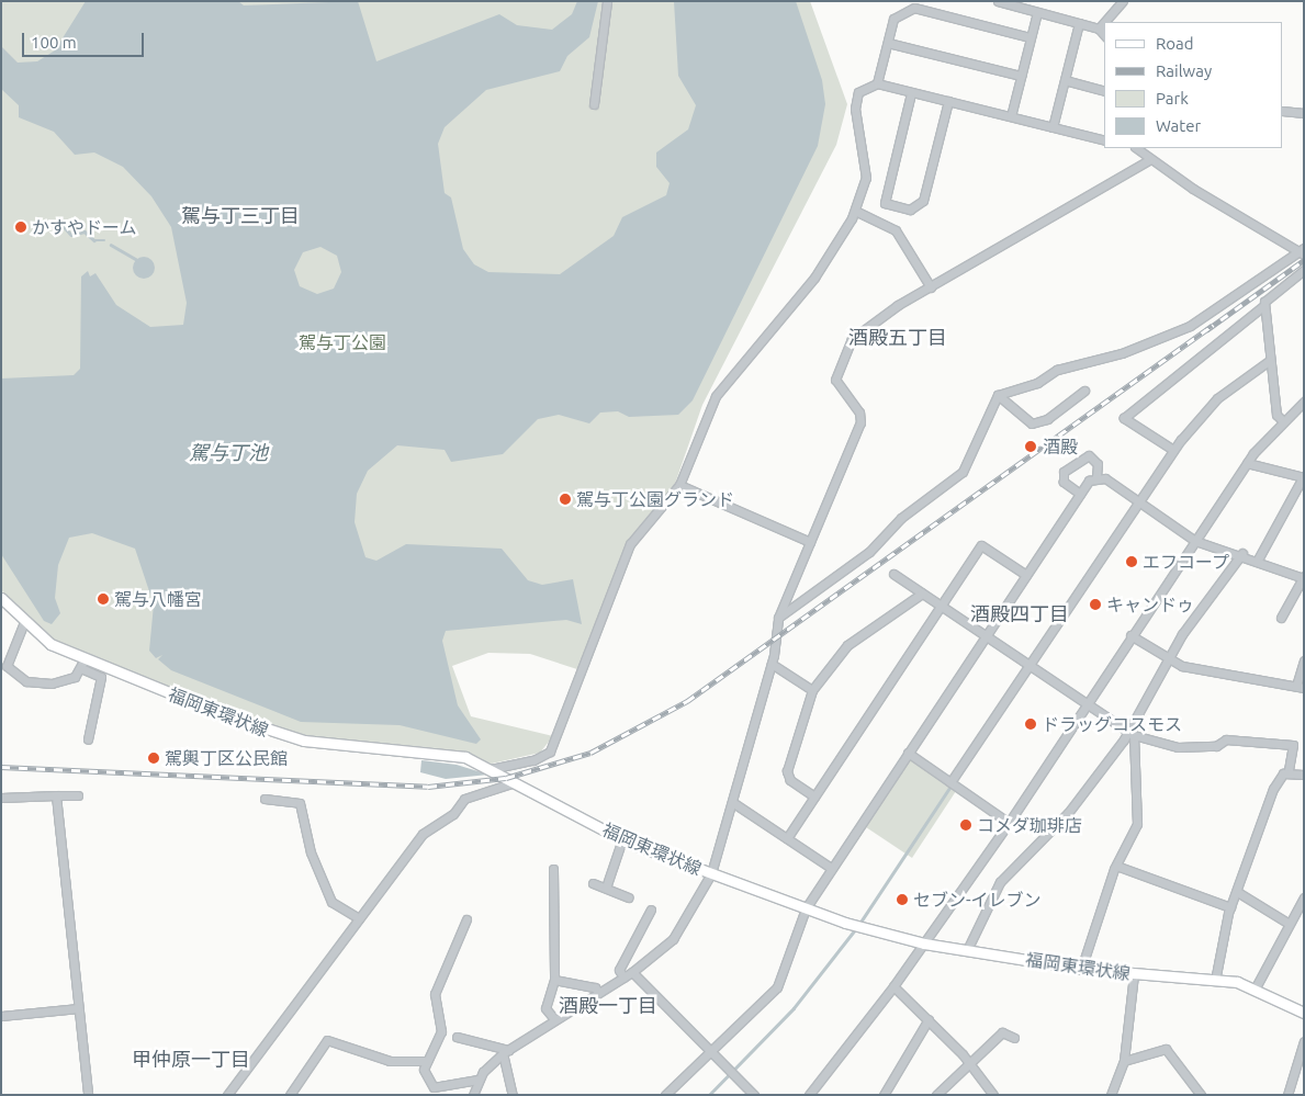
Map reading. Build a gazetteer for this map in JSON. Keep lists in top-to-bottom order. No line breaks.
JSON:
{"streets":{"main road":["福岡東環状線"]},"districts":["駕与丁三丁目","酒殿五丁目","酒殿四丁目","酒殿一丁目","甲仲原一丁目"],"water":["駕与丁池"],"parks":["駕与丁公園"],"places":["かすやドーム","酒殿","駕与丁公園グランド","エフコープ","駕与八幡宮","キャンドゥ","ドラッグコスモス","駕輿丁区公民館","コメダ珈琲店","セブン-イレブン"],"legend":["Road","Railway","Park","Water"],"scale_bar":"100 m"}
